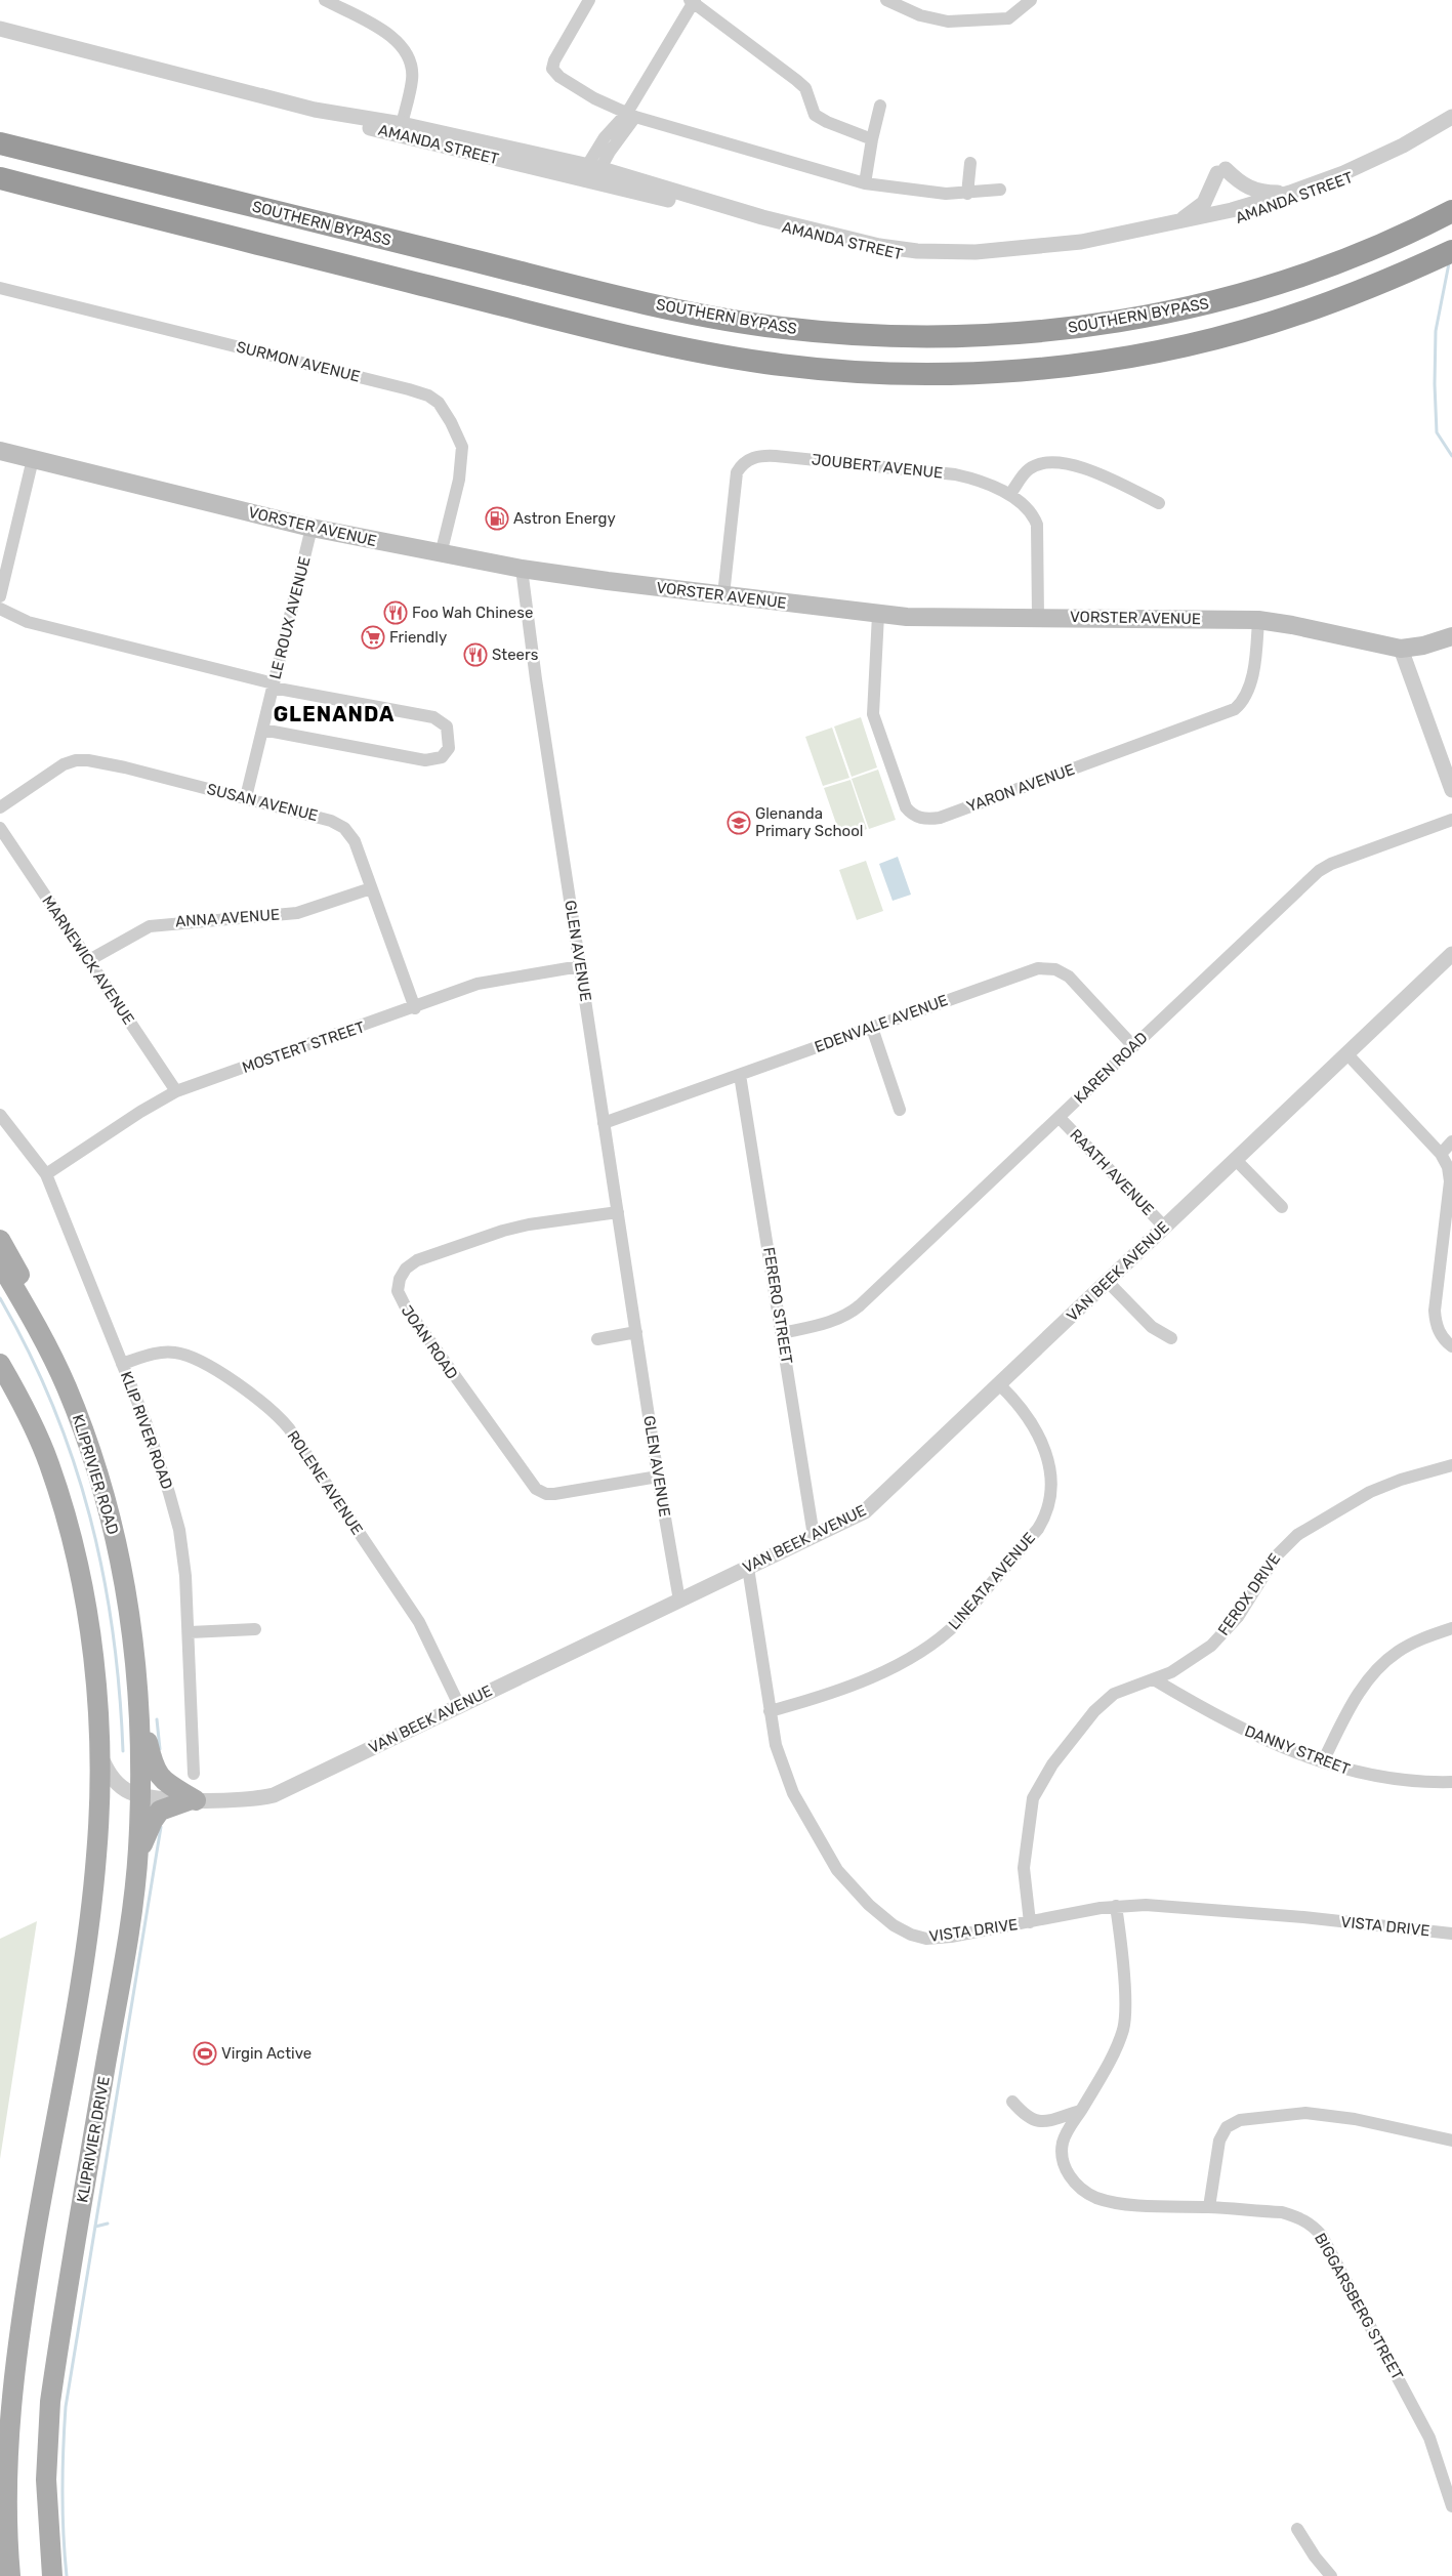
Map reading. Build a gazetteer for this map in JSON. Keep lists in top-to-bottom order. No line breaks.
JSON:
{"streets":{"highway":["SOUTHERN BYPASS"],"main road":["VORSTER AVENUE","KLIPRIVIER ROAD","KLIPRIVIER DRIVE"],"street":["AMANDA STREET","SURMON AVENUE","JOUBERT AVENUE","LE ROUX AVENUE","YARON AVENUE","SUSAN AVENUE","ANNA AVENUE","GLEN AVENUE","MARNEWICK AVENUE","EDENVALE AVENUE","MOSTERT STREET","KAREN ROAD","RAATH AVENUE","VAN BEEK AVENUE","FERERO STREET","JOAN ROAD","KLIP RIVER ROAD","ROLENE AVENUE","LINEATA AVENUE","FEROX DRIVE","DANNY STREET","VISTA DRIVE","BIGGARSBERG STREET"]},"crossings":[["SURMON AVENUE","VORSTER AVENUE"],["JOUBERT AVENUE","VORSTER AVENUE"],["VORSTER AVENUE","LE ROUX AVENUE"],["VORSTER AVENUE","YARON AVENUE"],["VORSTER AVENUE","GLEN AVENUE"],["LE ROUX AVENUE","SUSAN AVENUE"],["SUSAN AVENUE","ANNA AVENUE"],["SUSAN AVENUE","MOSTERT STREET"],["ANNA AVENUE","MARNEWICK AVENUE"],["GLEN AVENUE","EDENVALE AVENUE"],["GLEN AVENUE","MOSTERT STREET"],["GLEN AVENUE","VAN BEEK AVENUE"],["GLEN AVENUE","JOAN ROAD"],["MARNEWICK AVENUE","MOSTERT STREET"],["EDENVALE AVENUE","KAREN ROAD"],["EDENVALE AVENUE","FERERO STREET"],["MOSTERT STREET","KLIP RIVER ROAD"],["KAREN ROAD","RAATH AVENUE"],["KAREN ROAD","FERERO STREET"],["RAATH AVENUE","VAN BEEK AVENUE"],["VAN BEEK AVENUE","FERERO STREET"],["VAN BEEK AVENUE","ROLENE AVENUE"],["VAN BEEK AVENUE","LINEATA AVENUE"],["VAN BEEK AVENUE","VISTA DRIVE"],["VAN BEEK AVENUE","KLIPRIVIER DRIVE"],["KLIP RIVER ROAD","ROLENE AVENUE"],["KLIPRIVIER ROAD","KLIPRIVIER DRIVE"],["LINEATA AVENUE","VISTA DRIVE"],["FEROX DRIVE","DANNY STREET"],["FEROX DRIVE","VISTA DRIVE"]],"districts":["GLENANDA"],"places":{"fuel station":["Astron Energy"],"restaurant":["Foo Wah Chinese","Steers"],"supermarket":["Friendly"],"school or university":["Glenanda Primary School"],"sports":["Virgin Active"]}}
